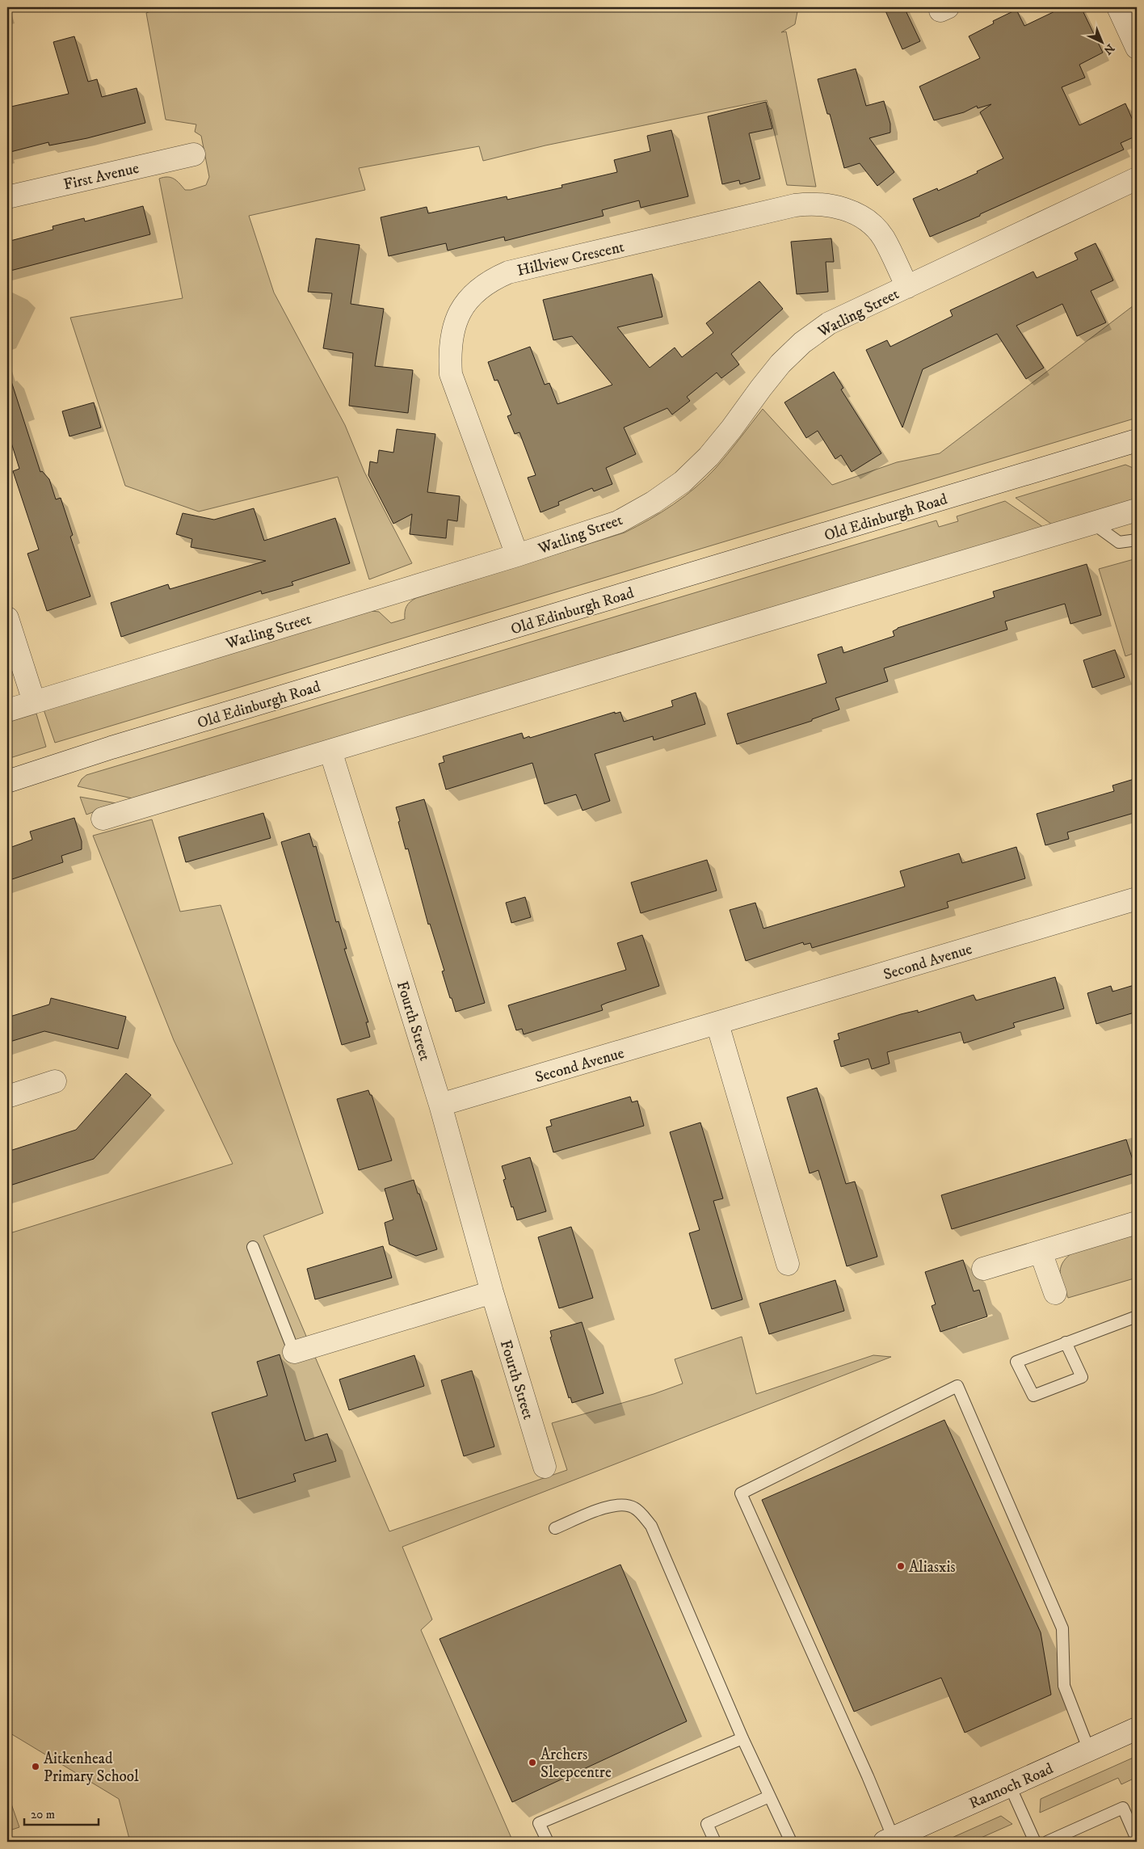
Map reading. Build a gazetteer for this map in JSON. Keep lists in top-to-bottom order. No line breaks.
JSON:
{"streets":{"street":["First Avenue","Hillview Crescent","Watling Street","Old Edinburgh Road","Second Avenue","Fourth Street","Rannoch Road"]},"crossings":[["Hillview Crescent","Watling Street"],["Second Avenue","Fourth Street"]],"places":["Aliasxis","Archers Sleepcentre","Aitkenhead Primary School"],"scale_bar":"20 m","north":"bottom right"}
